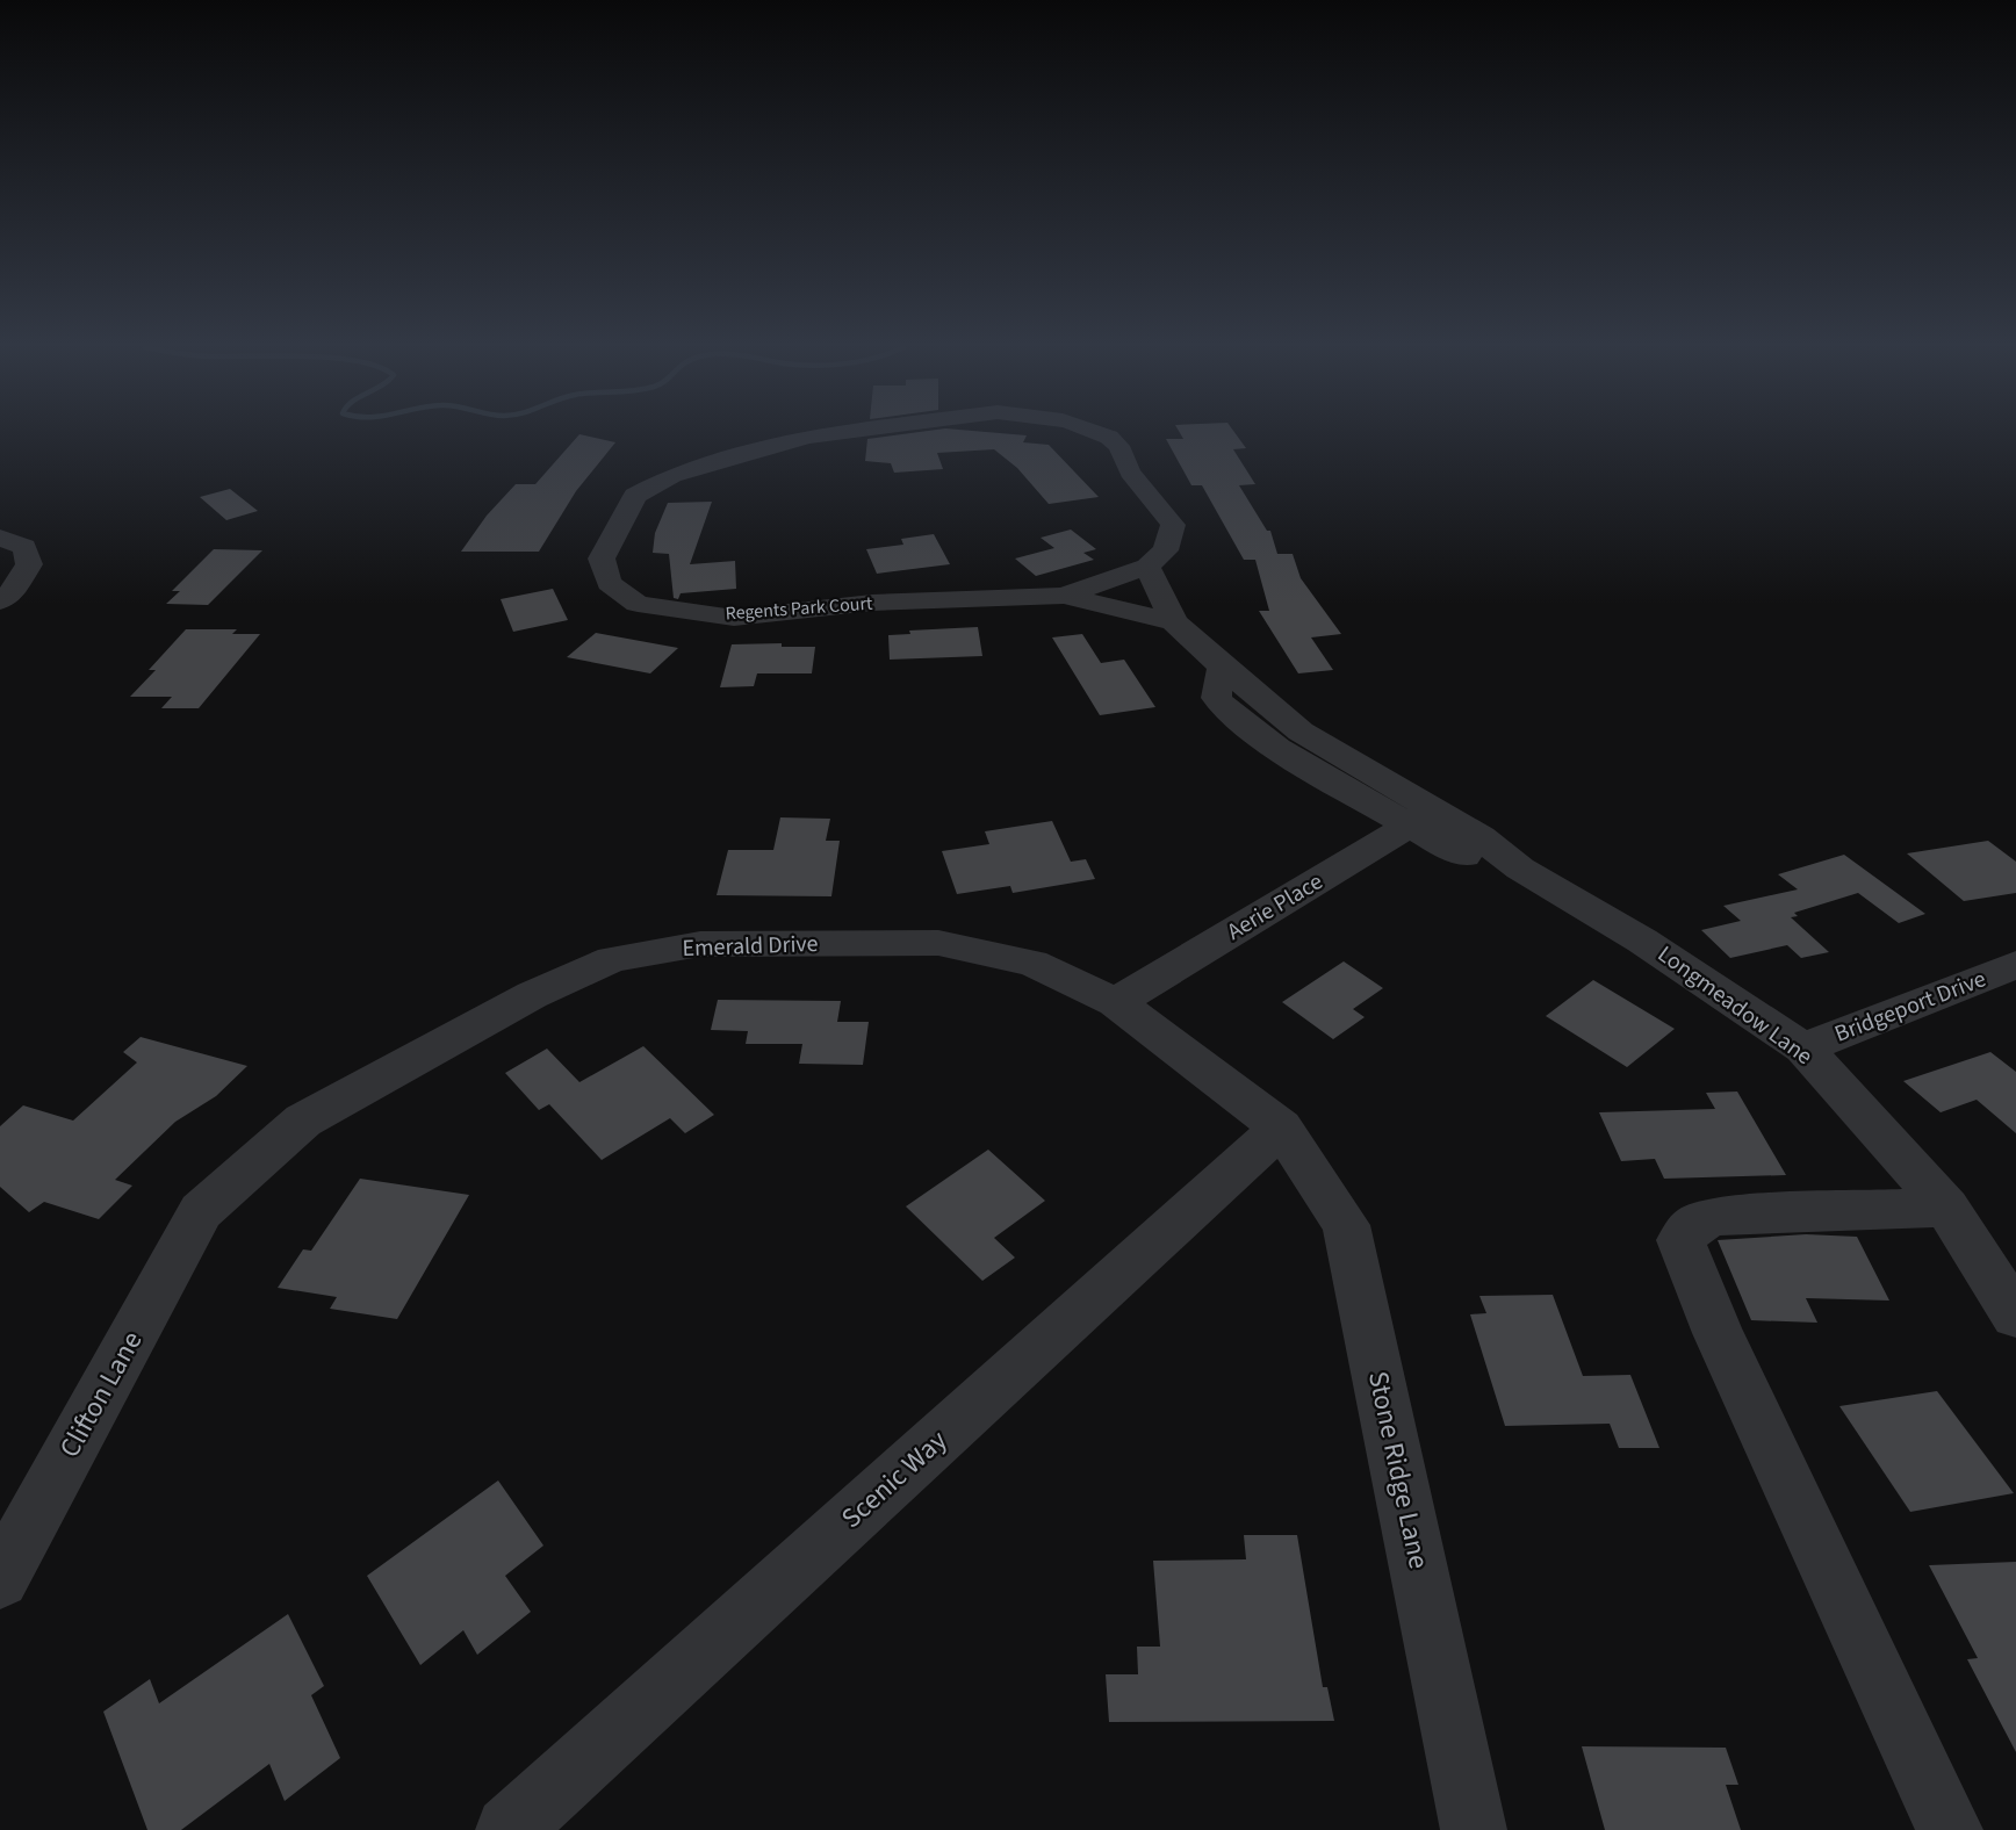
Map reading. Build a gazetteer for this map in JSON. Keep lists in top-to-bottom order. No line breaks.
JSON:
{"streets":{"street":["Regents Park Court","Aerie Place","Emerald Drive","Longmeadow Lane","Bridgeport Drive","Clifton Lane","Stone Ridge Lane","Scenic Way"]},"crossings":[["Regents Park Court","Longmeadow Lane"],["Aerie Place","Emerald Drive"],["Aerie Place","Longmeadow Lane"],["Emerald Drive","Clifton Lane"],["Emerald Drive","Stone Ridge Lane"],["Emerald Drive","Scenic Way"],["Longmeadow Lane","Bridgeport Drive"],["Stone Ridge Lane","Scenic Way"]]}
